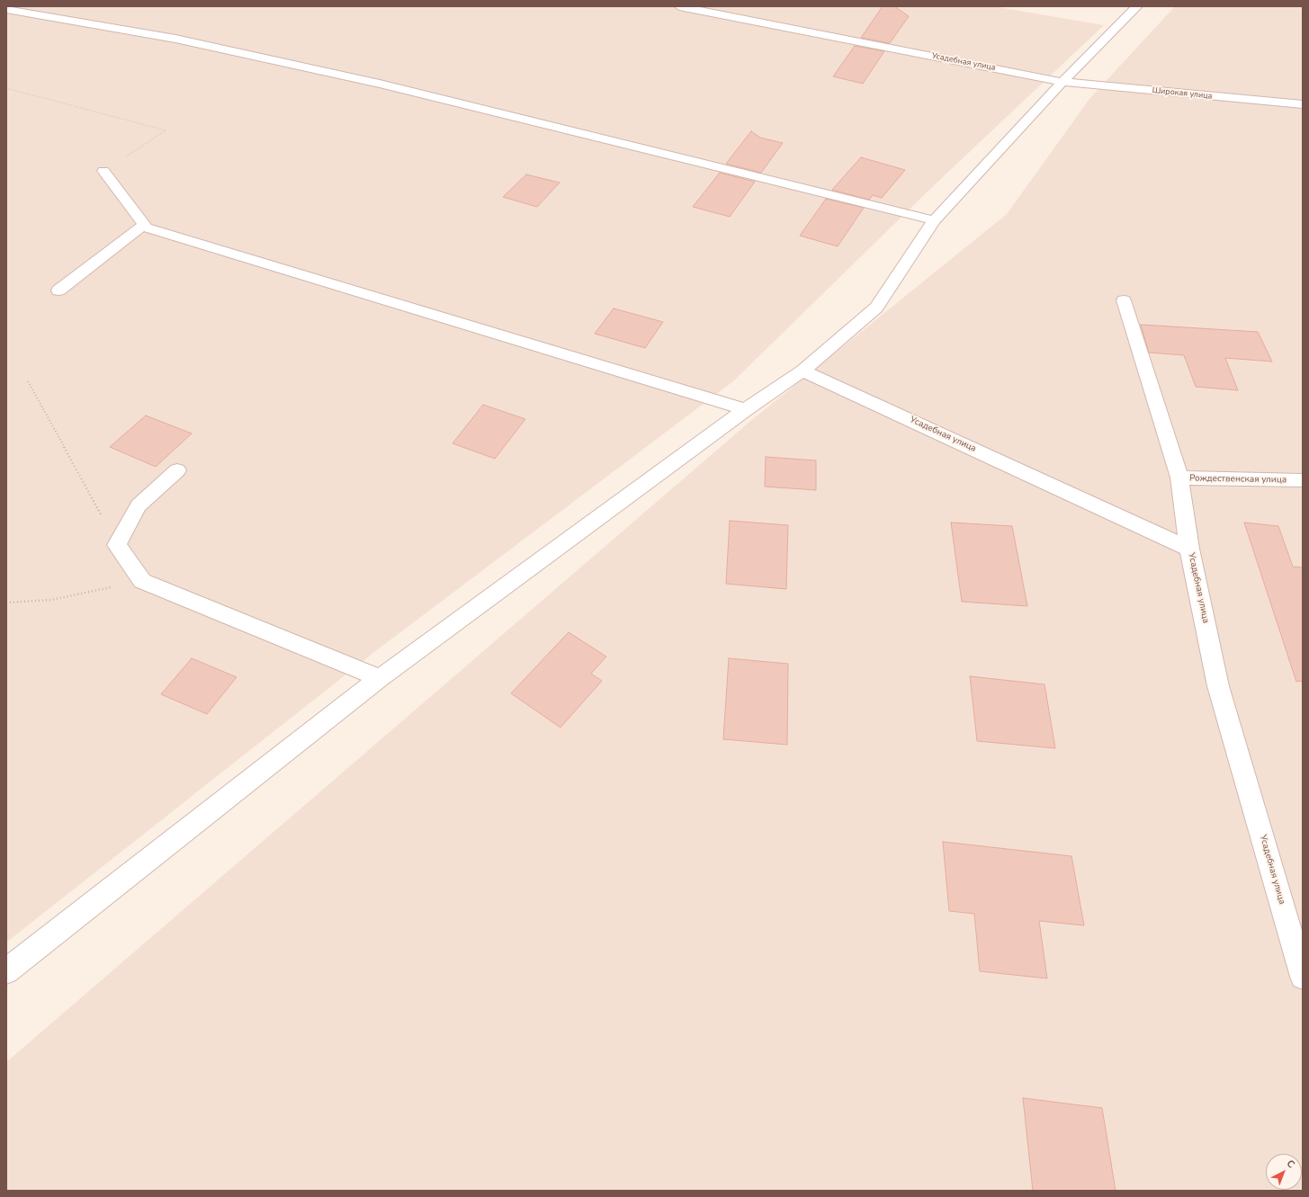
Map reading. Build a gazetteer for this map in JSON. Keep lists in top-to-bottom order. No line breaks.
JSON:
{"streets":{"street":["Усадебная улица","Широкая улица","Рождественская улица"]},"crossings":[["Усадебная улица","Широкая улица"],["Усадебная улица","Рождественская улица"]],"north":"top right"}
